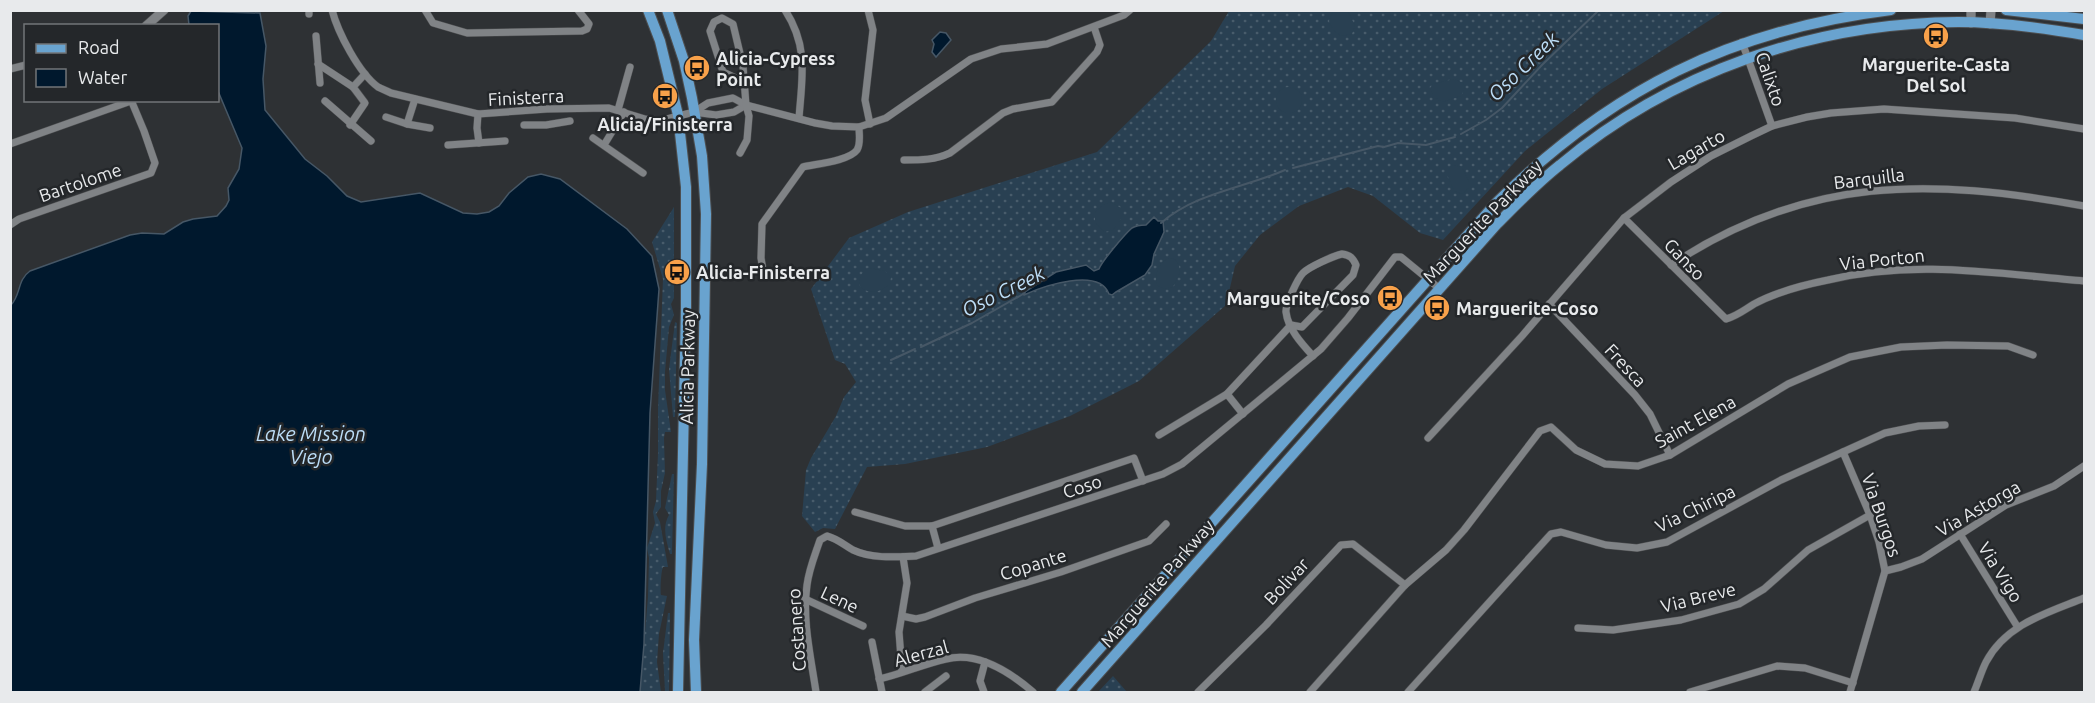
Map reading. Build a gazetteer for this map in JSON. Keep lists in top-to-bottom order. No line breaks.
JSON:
{"streets":{"main road":["Marguerite Parkway","Alicia Parkway"],"street":["Calixto","Finisterra","Lagarto","Barquilla","Bartolome","Ganso","Via Porton","Fresca","Saint Elena","Coso","Via Chiripa","Via Astorga","Via Burgos","Copante","Via Vigo","Bolivar","Via Breve","Lene","Costanero","Alerzal"]},"crossings":[["Calixto","Lagarto"],["Calixto","Marguerite Parkway"],["Finisterra","Alicia Parkway"],["Lagarto","Ganso"],["Lagarto","Fresca"],["Barquilla","Ganso"],["Marguerite Parkway","Coso"],["Ganso","Via Porton"],["Fresca","Saint Elena"],["Saint Elena","Bolivar"],["Coso","Costanero"],["Via Chiripa","Via Burgos"],["Via Astorga","Via Burgos"],["Via Astorga","Via Vigo"],["Via Burgos","Via Breve"],["Lene","Costanero"]],"water":["Oso Creek","Lake Mission Viejo"],"places":{"bus stop":["Marguerite-Casta Del Sol","Alicia-Cypress Point","Alicia/Finisterra","Alicia-Finisterra","Marguerite/Coso","Marguerite-Coso"]},"legend":["Road","Water"]}
